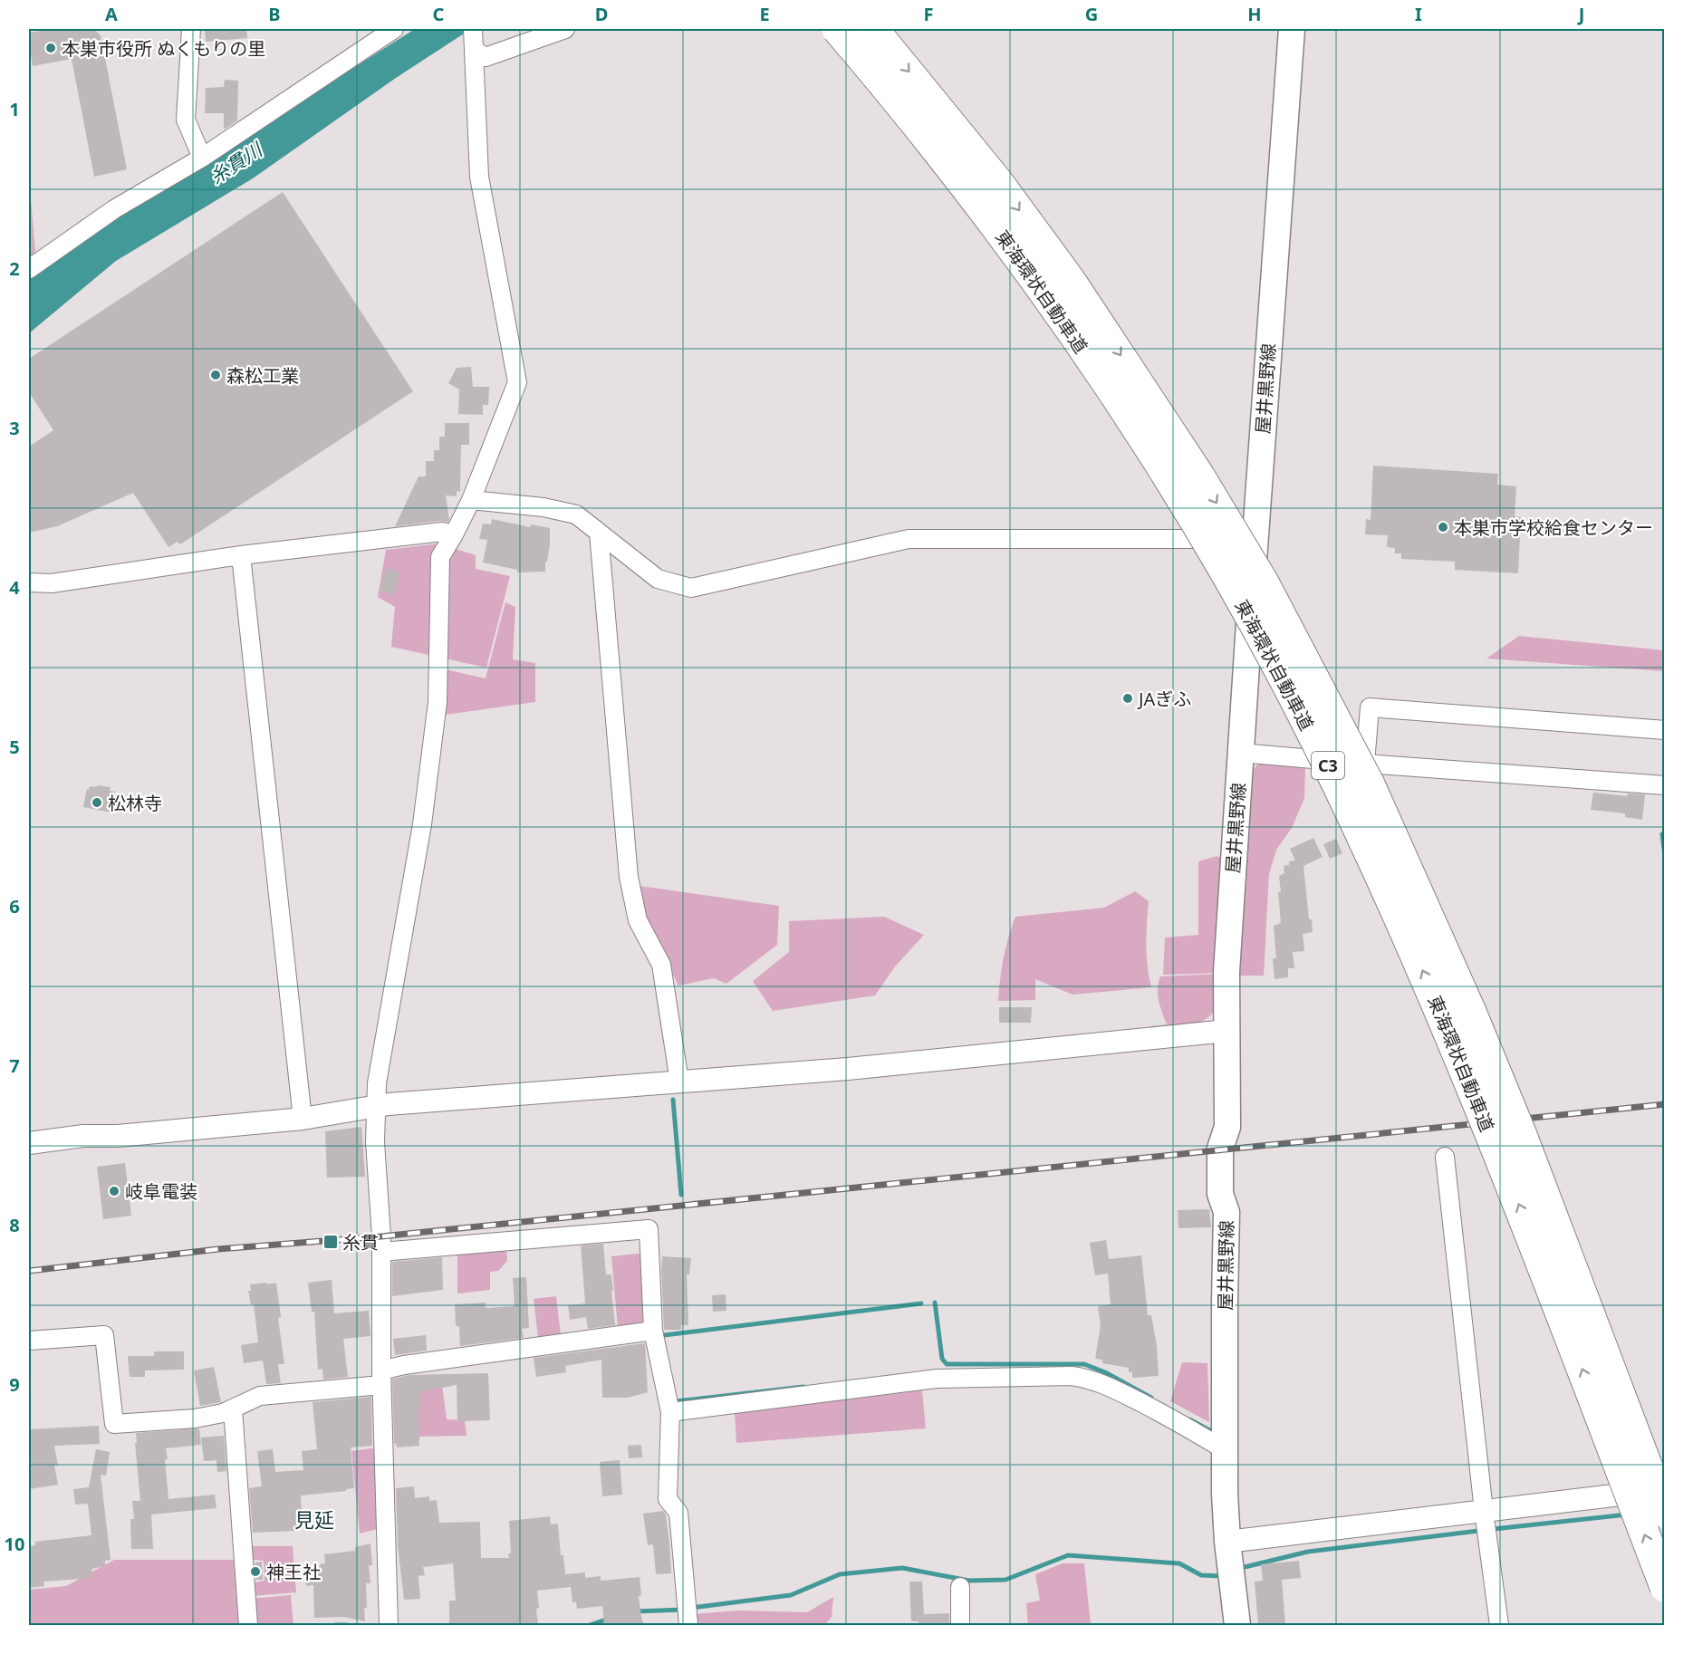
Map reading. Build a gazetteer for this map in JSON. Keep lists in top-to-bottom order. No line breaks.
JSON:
{"streets":{"highway":["東海環状自動車道","C3"],"main road":["屋井黒野線"]},"districts":["見延"],"water":["糸貫川"],"places":{"other":["本巣市役所 ぬくもりの里","森松工業","本巣市学校給食センター","JAぎふ","松林寺","岐阜電装","神王社"],"transit":["糸貫"]},"grid":{"columns":["A","B","C","D","E","F","G","H","I","J"],"rows":["1","2","3","4","5","6","7","8","9","10"]}}
